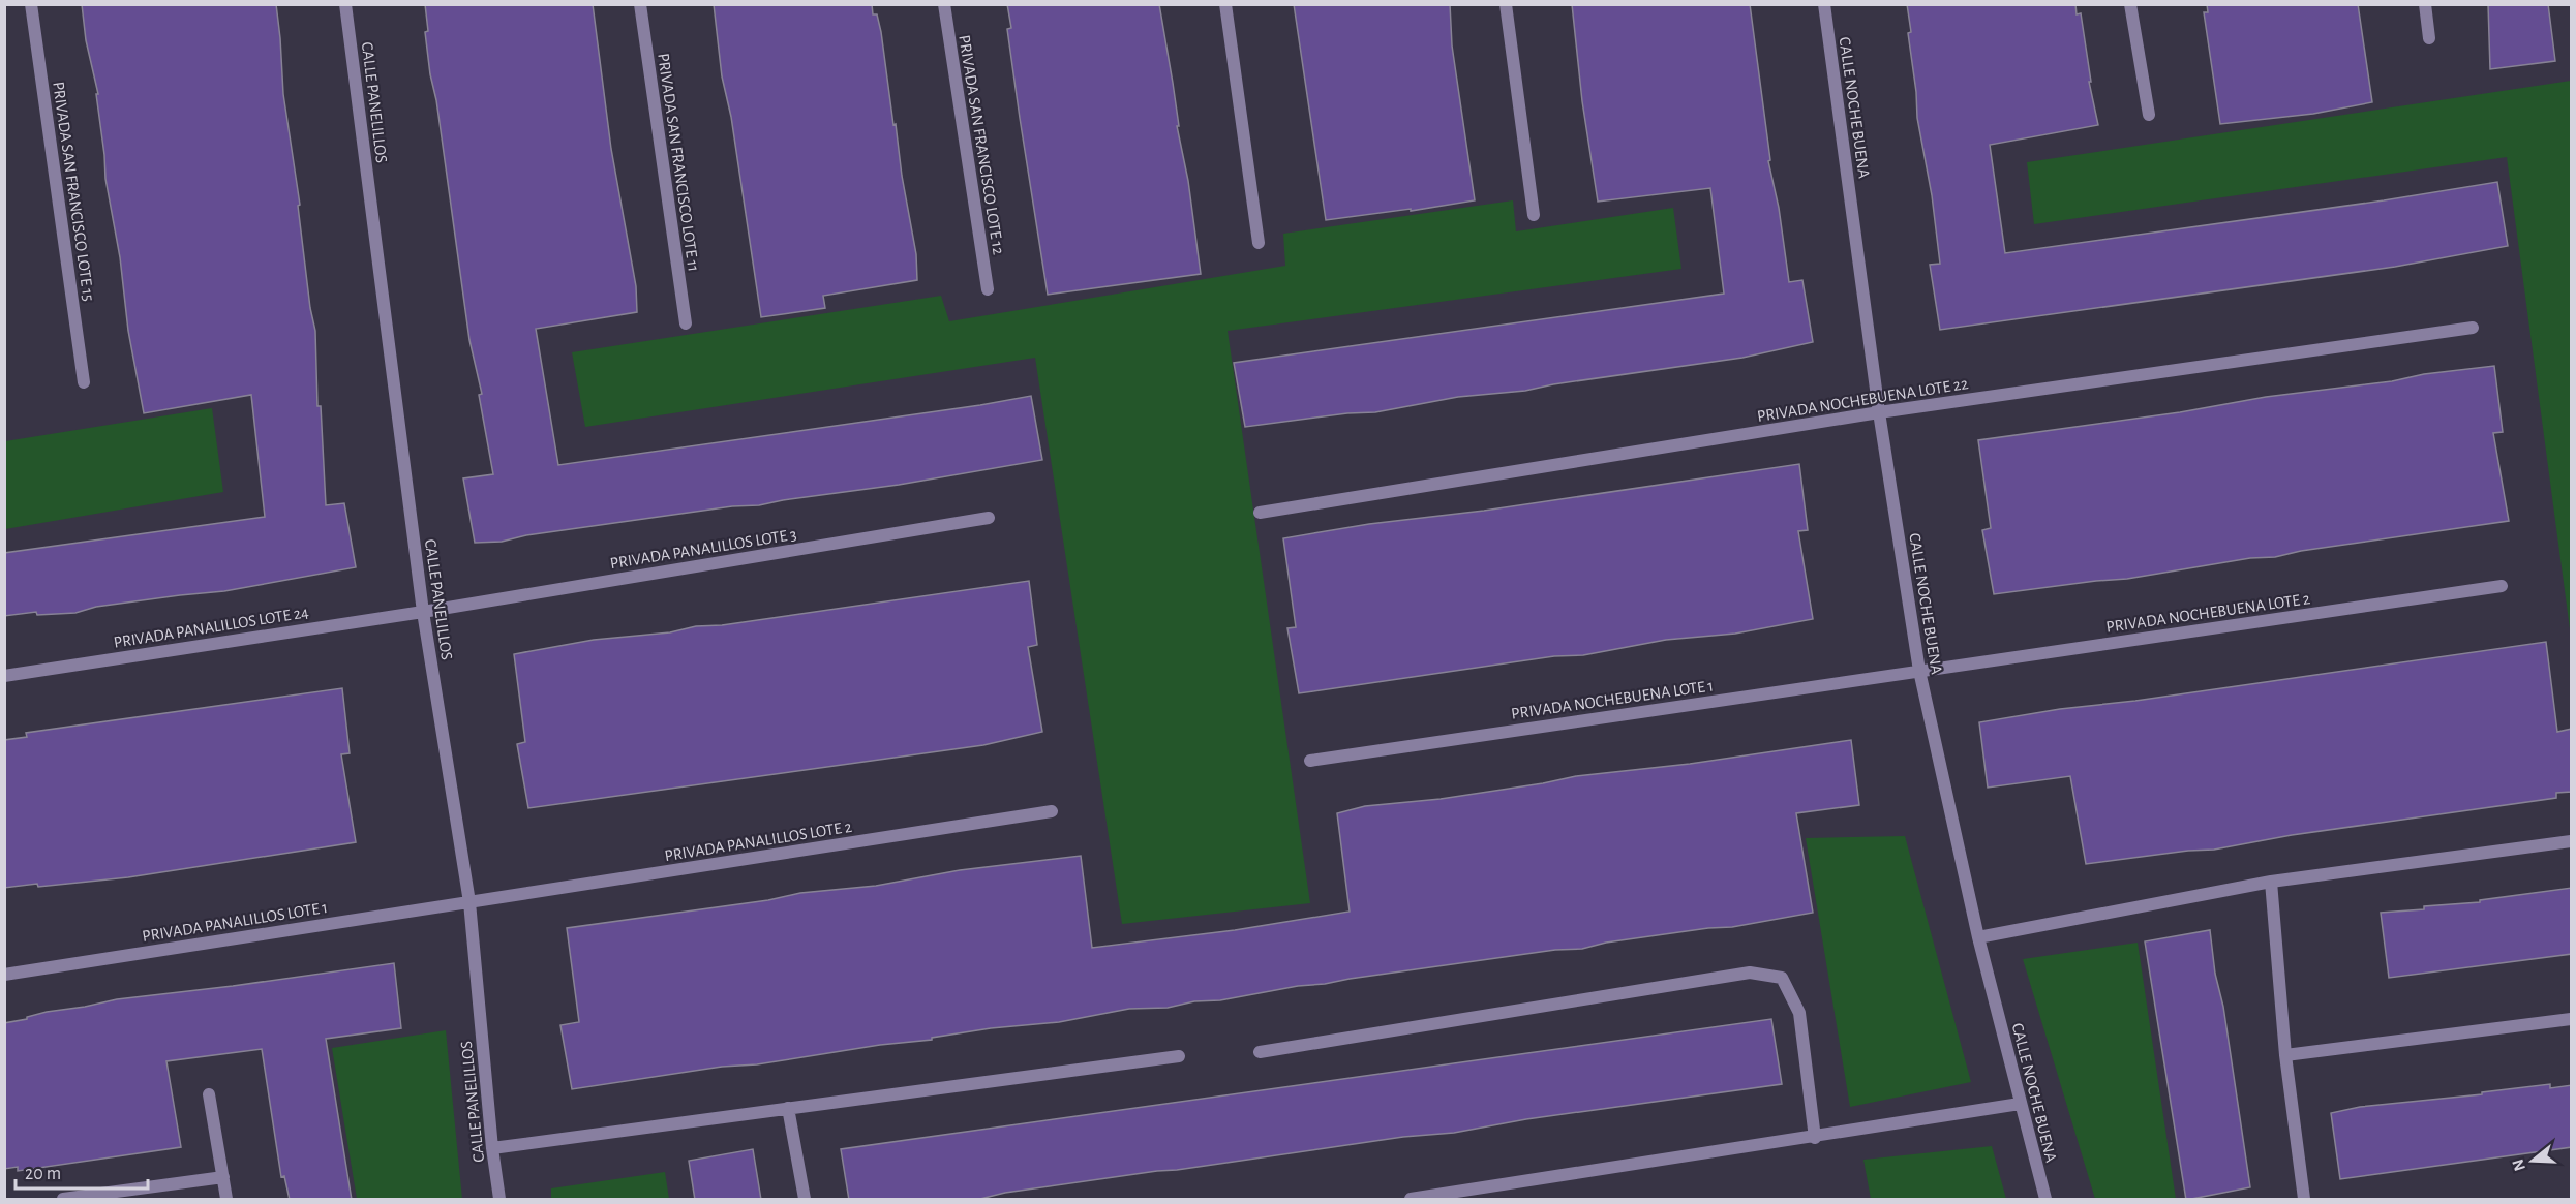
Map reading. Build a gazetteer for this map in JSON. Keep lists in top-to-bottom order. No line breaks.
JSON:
{"streets":{"street":["CALLE PANELILLOS","CALLE NOCHE BUENA","PRIVADA SAN FRANCISCO LOTE 12","PRIVADA SAN FRANCISCO LOTE 11","PRIVADA SAN FRANCISCO LOTE 15","PRIVADA NOCHEBUENA LOTE 22","PRIVADA PANALILLOS LOTE 3","PRIVADA NOCHEBUENA LOTE 2","PRIVADA PANALILLOS LOTE 24","PRIVADA NOCHEBUENA LOTE 1","PRIVADA PANALILLOS LOTE 2","PRIVADA PANALILLOS LOTE 1"]},"crossings":[["CALLE PANELILLOS","PRIVADA PANALILLOS LOTE 3"],["CALLE PANELILLOS","PRIVADA PANALILLOS LOTE 24"],["CALLE PANELILLOS","PRIVADA PANALILLOS LOTE 2"],["CALLE PANELILLOS","PRIVADA PANALILLOS LOTE 1"],["CALLE NOCHE BUENA","PRIVADA NOCHEBUENA LOTE 22"],["CALLE NOCHE BUENA","PRIVADA NOCHEBUENA LOTE 2"],["CALLE NOCHE BUENA","PRIVADA NOCHEBUENA LOTE 1"],["PRIVADA PANALILLOS LOTE 3","PRIVADA PANALILLOS LOTE 24"],["PRIVADA NOCHEBUENA LOTE 2","PRIVADA NOCHEBUENA LOTE 1"],["PRIVADA PANALILLOS LOTE 2","PRIVADA PANALILLOS LOTE 1"]],"scale_bar":"20 m","north":"left"}
